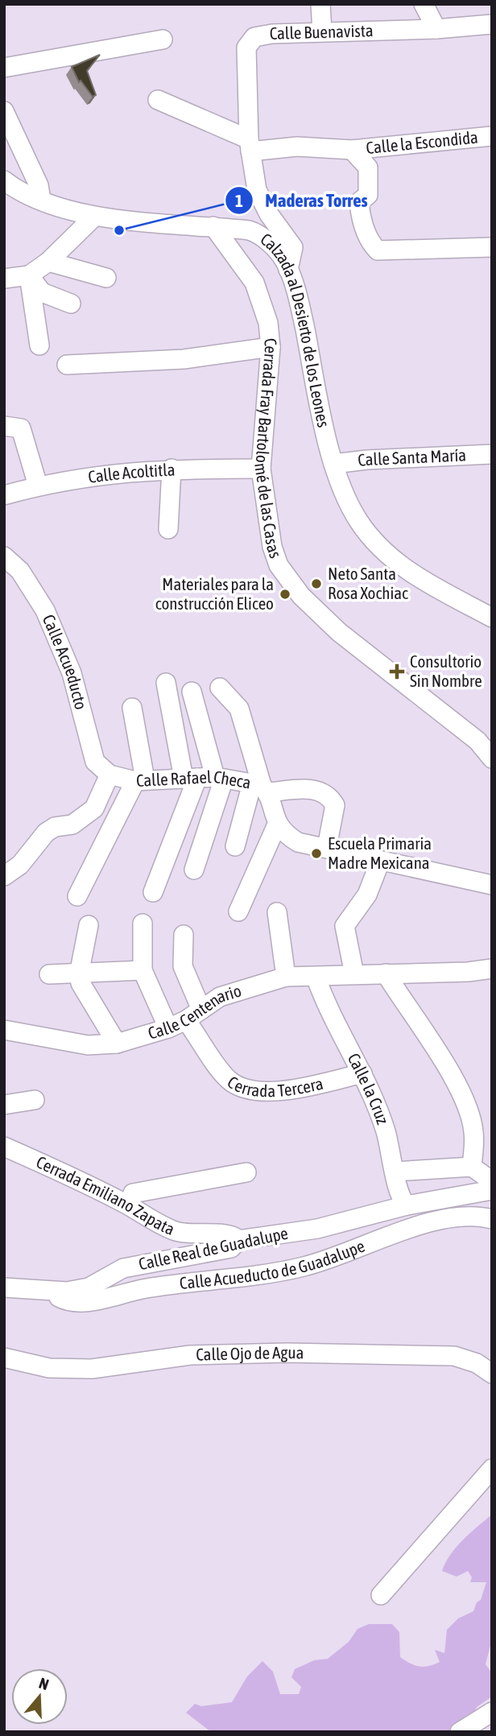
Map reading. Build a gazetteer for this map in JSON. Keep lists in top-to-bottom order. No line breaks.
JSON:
{"streets":{"street":["Calle Buenavista","Calle la Escondida","Calzada al Desierto de los Leones","Cerrada Fray Bartolomé de las Casas","Calle Santa María","Calle Acoltitla","Calle Acueducto","Calle Rafael Checa","Calle Centenario","Cerrada Tercera","Calle la Cruz","Cerrada Emiliano Zapata","Calle Real de Guadalupe","Calle Acueducto de Guadalupe","Calle Ojo de Agua"]},"crossings":[["Calle Buenavista","Calle la Escondida"],["Calzada al Desierto de los Leones","Cerrada Fray Bartolomé de las Casas"],["Calzada al Desierto de los Leones","Calle Santa María"],["Cerrada Fray Bartolomé de las Casas","Calle Acoltitla"],["Calle Acueducto","Calle Rafael Checa"],["Calle Centenario","Cerrada Tercera"],["Calle Centenario","Calle la Cruz"],["Cerrada Tercera","Calle la Cruz"],["Calle la Cruz","Calle Real de Guadalupe"],["Cerrada Emiliano Zapata","Calle Real de Guadalupe"],["Calle Real de Guadalupe","Calle Acueducto de Guadalupe"]],"places":{"other":["Maderas Torres","Neto Santa Rosa Xochiac","Materiales para la construcción Eliceo","Escuela Primaria Madre Mexicana"],"health":["Consultorio Sin Nombre"]},"north":"top"}
